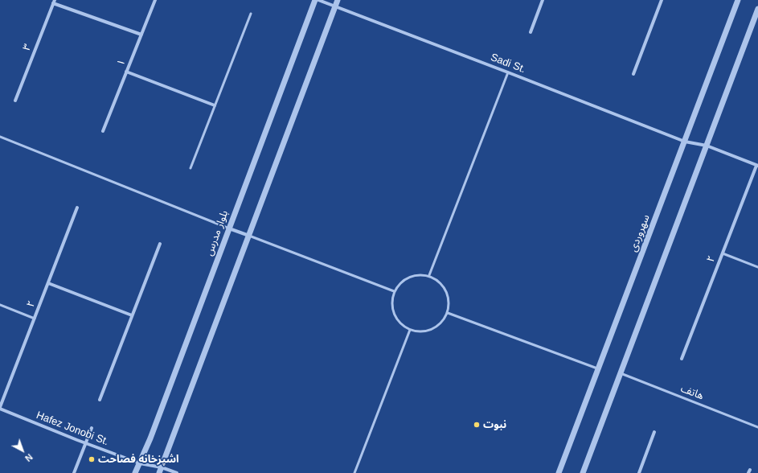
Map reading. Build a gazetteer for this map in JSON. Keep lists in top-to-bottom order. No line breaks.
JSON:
{"streets":{"street":["۳","۱","Sadi St.","بلوار مدرس","سهروردی","۲","Hafez Jonobi St."],"lane":["هاتف"]},"crossings":[["Sadi St.","بلوار مدرس"],["Sadi St.","سهروردی"],["Sadi St.","۲"],["بلوار مدرس","Hafez Jonobi St."],["۲","Hafez Jonobi St."]],"places":["نبوت","اشپزخانه فصاحت"],"north":"bottom right"}
